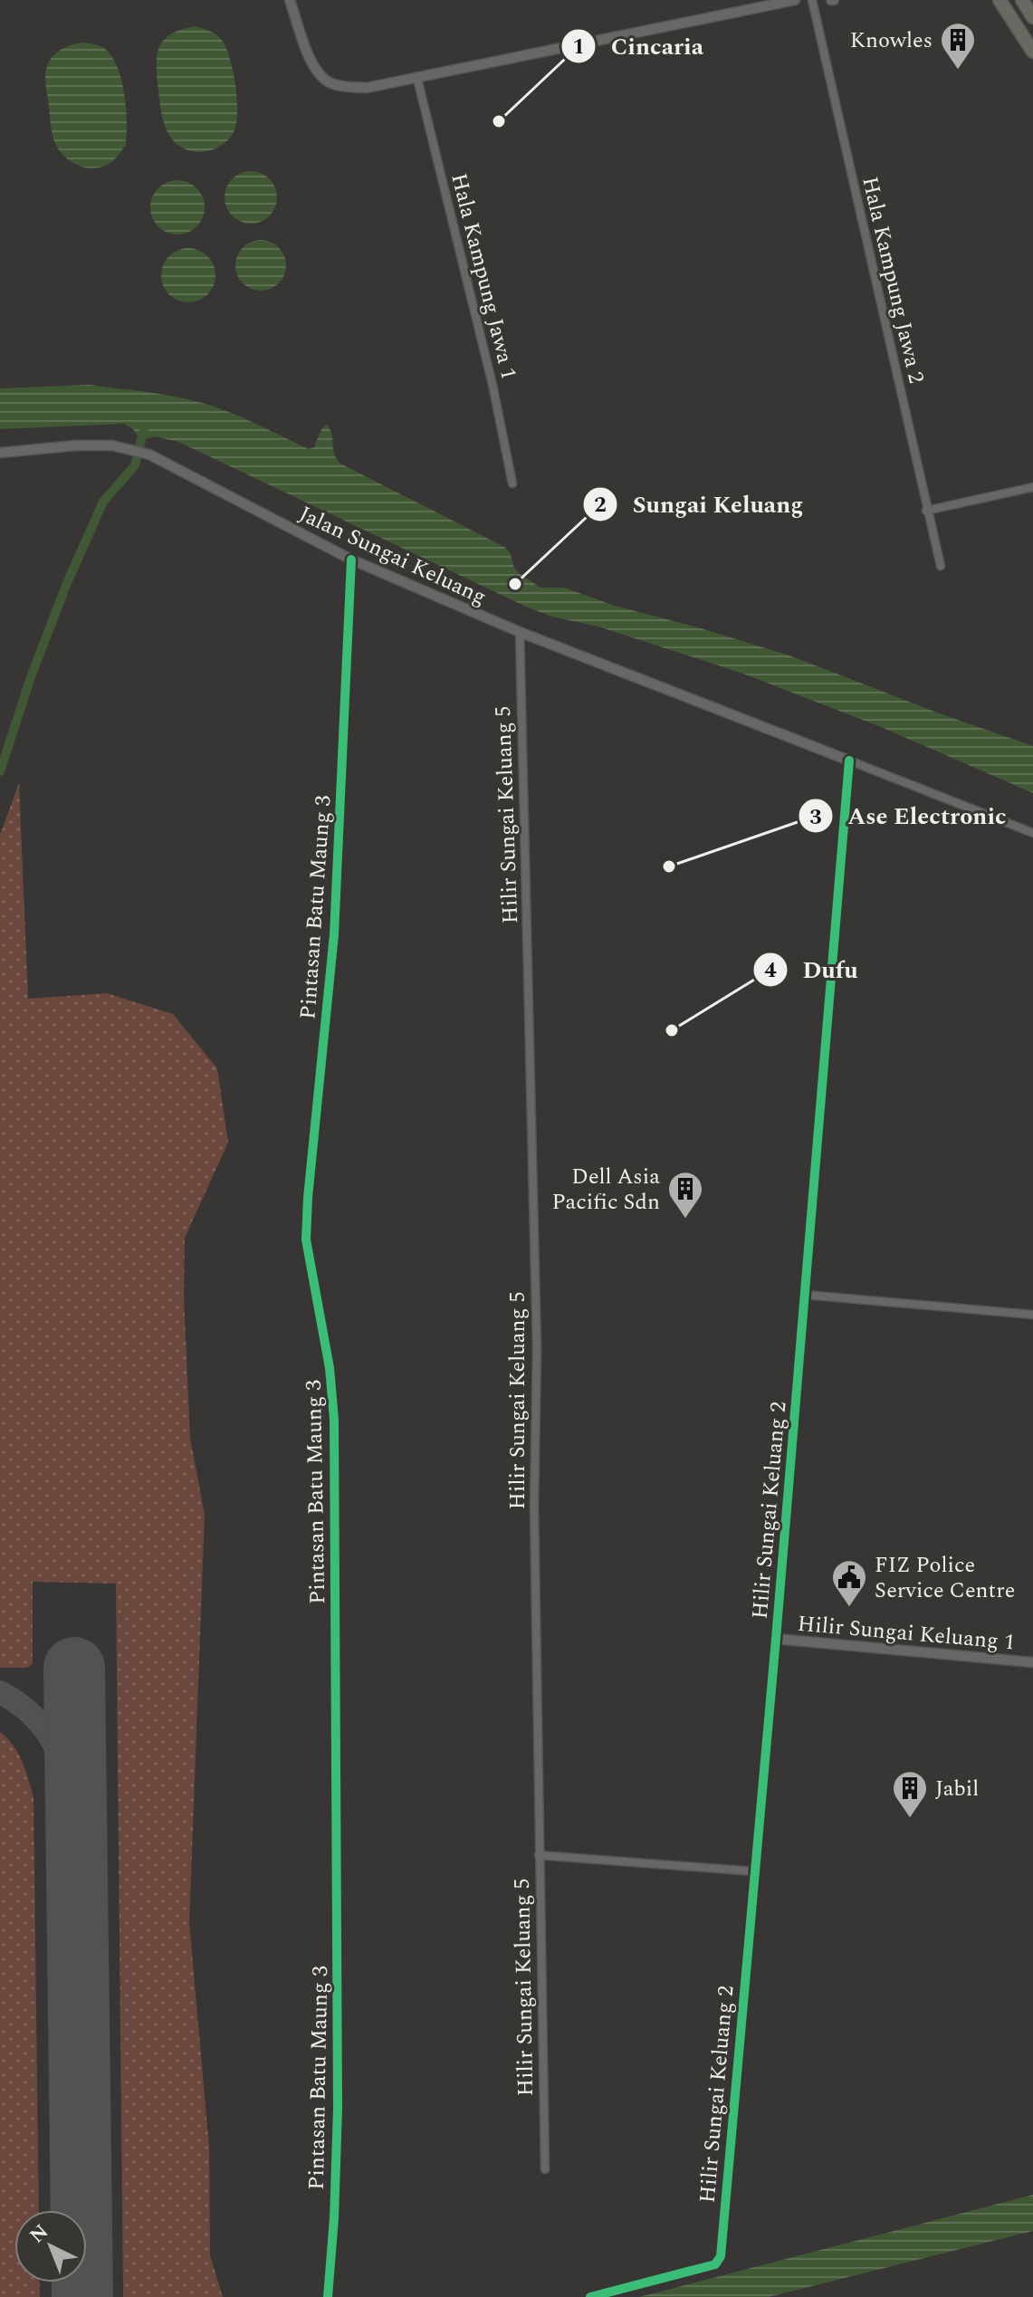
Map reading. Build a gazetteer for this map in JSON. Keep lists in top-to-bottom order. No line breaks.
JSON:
{"streets":{"street":["Hala Kampung Jawa 1","Hala Kampung Jawa 2","Jalan Sungai Keluang","Hilir Sungai Keluang 5","Pintasan Batu Maung 3","Hilir Sungai Keluang 2","Hilir Sungai Keluang 1"]},"crossings":[["Jalan Sungai Keluang","Hilir Sungai Keluang 5"],["Jalan Sungai Keluang","Pintasan Batu Maung 3"],["Jalan Sungai Keluang","Hilir Sungai Keluang 2"],["Hilir Sungai Keluang 2","Hilir Sungai Keluang 1"]],"places":{"building":["Knowles","Dell Asia Pacific Sdn","Jabil"],"other":["Cincaria","Sungai Keluang","Ase Electronic","Dufu"],"public building":["FIZ Police Service Centre"]},"north":"top left"}
